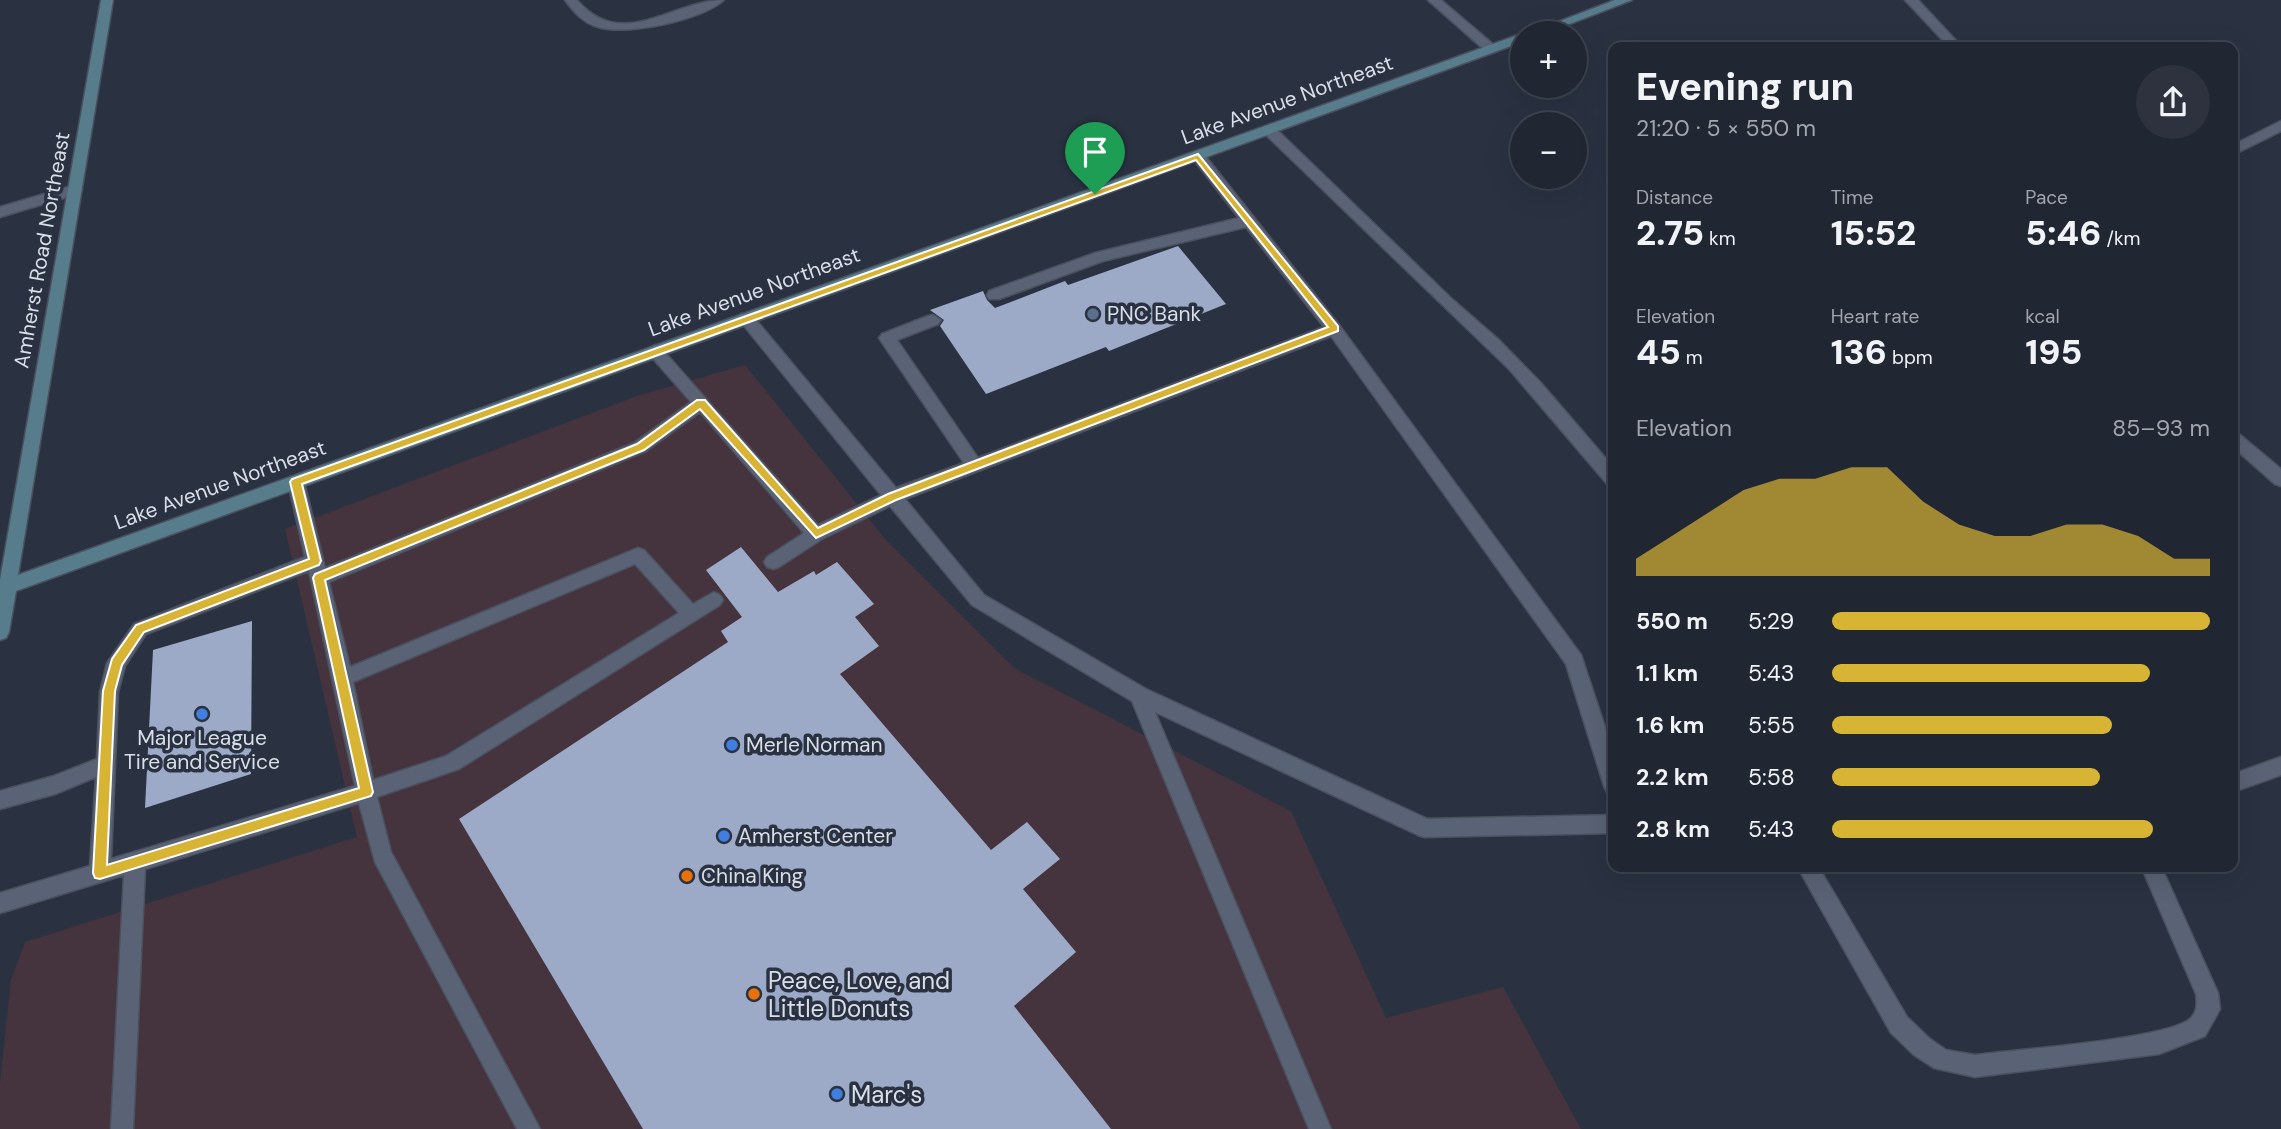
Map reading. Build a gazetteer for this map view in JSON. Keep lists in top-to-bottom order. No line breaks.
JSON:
{"streets":{"street":["Lake Avenue Northeast","Amherst Road Northeast"]},"crossings":[["Lake Avenue Northeast","Amherst Road Northeast"]],"places":["PNC Bank","Major League Tire and Service","Merle Norman","Amherst Center","China King","Peace, Love, and Little Donuts","Marc's"],"page":{"map_buttons":["+","−"],"heading":["Evening run","21:20 · 5 × 550 m"],"stats":[["Distance","2.75 km"],["Time","15:52"],["Pace","5:46 /km"],["Elevation","45 m"],["Heart rate","136 bpm"],["kcal","195"]],"chart":["Elevation","85–93 m"],"list":[{"name":"550 m","note":"5:29"},{"name":"1.1 km","note":"5:43"},{"name":"1.6 km","note":"5:55"},{"name":"2.2 km","note":"5:58"},{"name":"2.8 km","note":"5:43"}]}}
